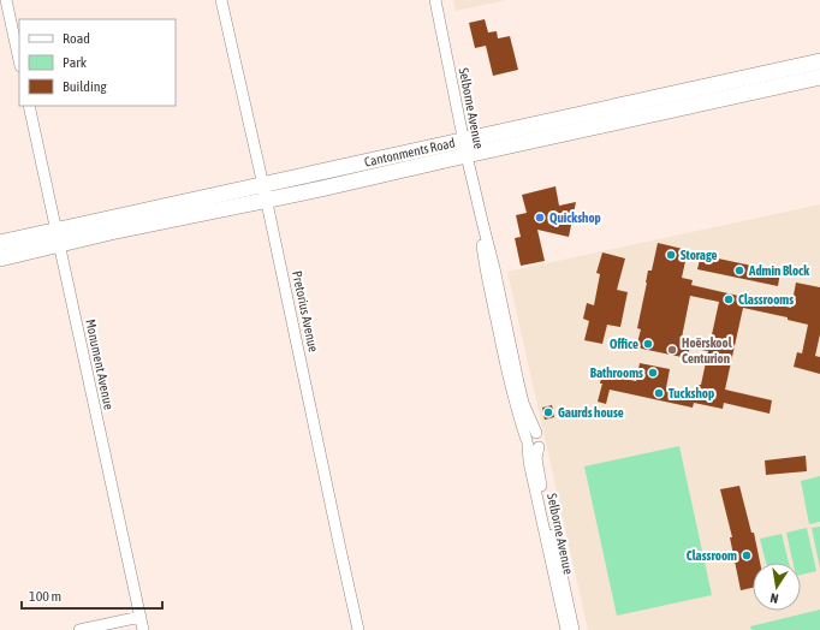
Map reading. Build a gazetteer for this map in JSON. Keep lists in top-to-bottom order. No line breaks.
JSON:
{"streets":{"main road":["Cantonments Road"],"street":["Selborne Avenue","Pretorius Avenue","Monument Avenue"]},"crossings":[["Selborne Avenue","Cantonments Road"],["Cantonments Road","Pretorius Avenue"],["Cantonments Road","Monument Avenue"]],"places":["Quickshop","Storage","Admin Block","Classrooms","Office","Hoërskool Centurion","Bathrooms","Tuckshop","Gaurds house","Classroom"],"legend":["Road","Park","Building"],"scale_bar":"100 m","north":"bottom"}
